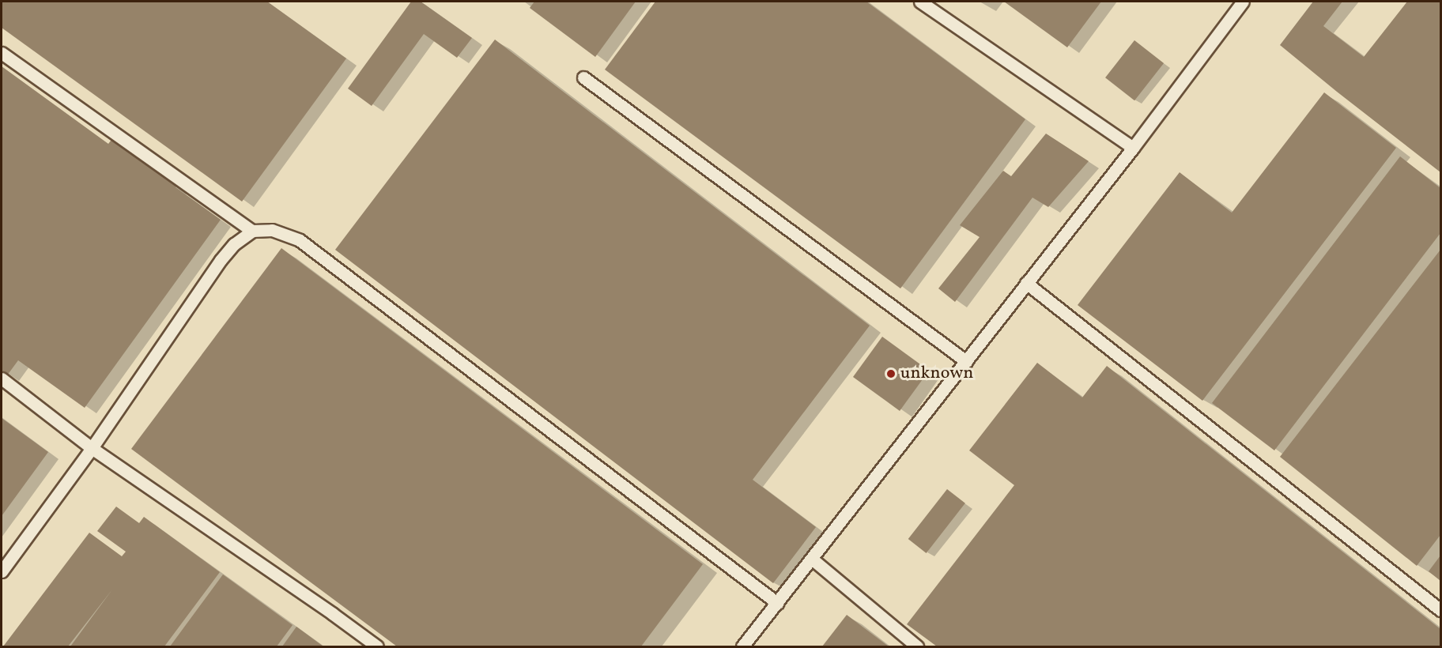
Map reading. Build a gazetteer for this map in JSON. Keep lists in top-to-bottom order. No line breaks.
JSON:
{"places":["unknown"]}
